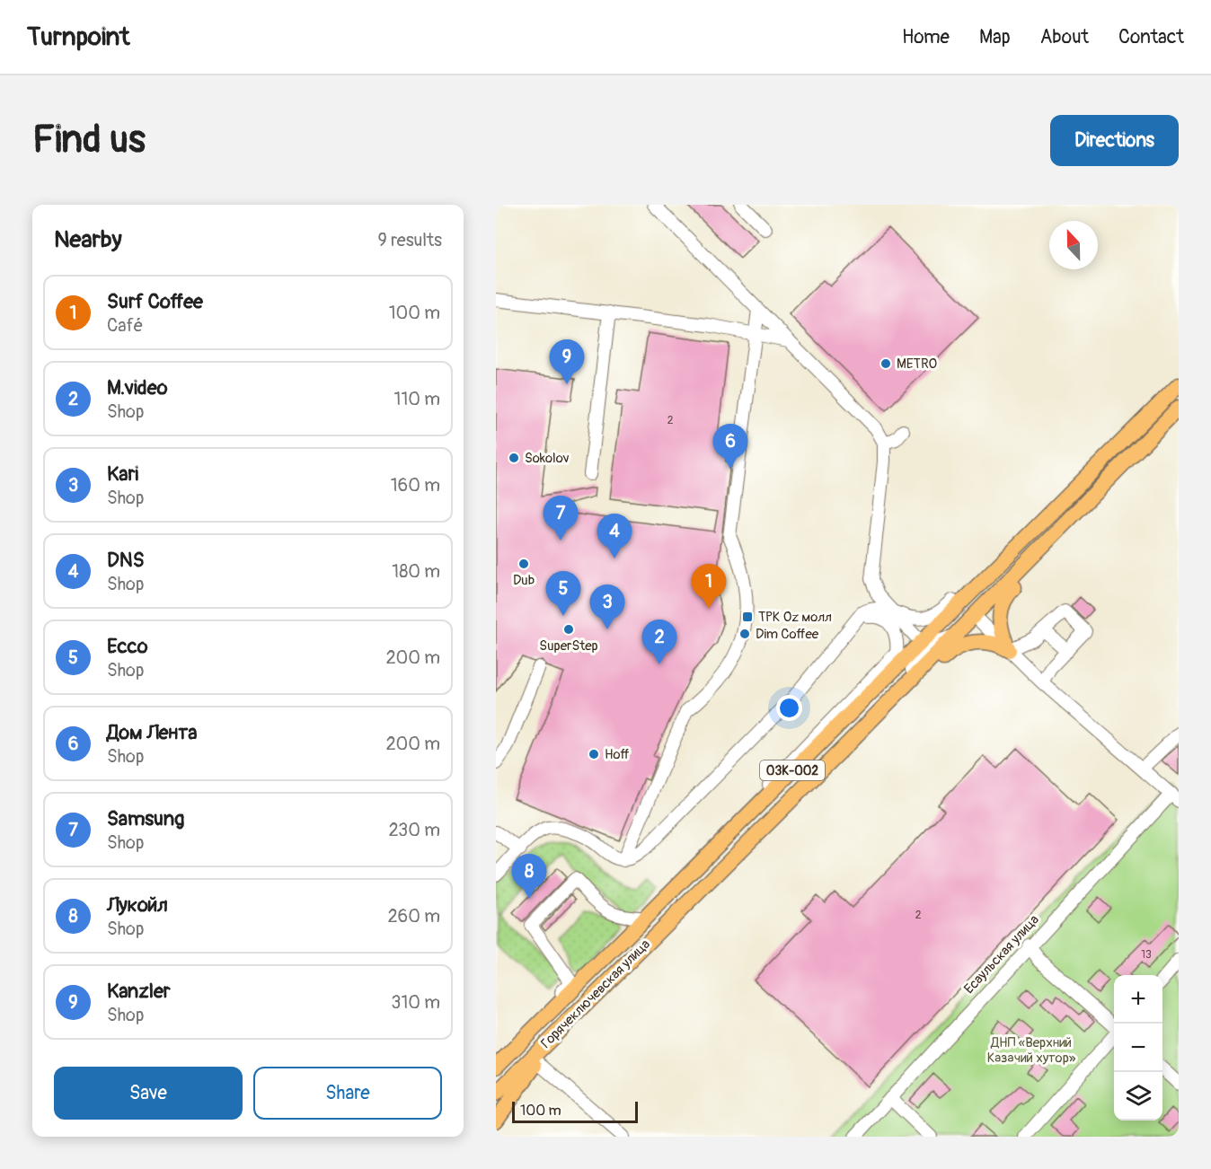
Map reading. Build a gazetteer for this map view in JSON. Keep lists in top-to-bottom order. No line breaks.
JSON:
{"streets":{"main road":["03К-002","Горячеключевская улица"],"street":["Есаульская улица"]},"crossings":[["03К-002","Горячеключевская улица"]],"parks":["ДНП «Верхний Казачий хутор»"],"places":{"other":["METRO","Sokolov","Dub","SuperStep","Dim Coffee","Hoff"],"transit":["ТРК Oz молл"]},"house_numbers":["2","2","13"],"scale_bar":"100 m","north":"top","page":{"header":"Turnpoint","nav":["Home","Map","About","Contact"],"buttons":["Directions",["Save","Share"]],"title":"Find us","heading":["Nearby","9 results"],"list":[{"mark":"1","name":"Surf Coffee","note":"Café","value":"100 m"},{"mark":"2","name":"M.video","note":"Shop","value":"110 m"},{"mark":"3","name":"Kari","note":"Shop","value":"160 m"},{"mark":"4","name":"DNS","note":"Shop","value":"180 m"},{"mark":"5","name":"Ecco","note":"Shop","value":"200 m"},{"mark":"6","name":"Дом Лента","note":"Shop","value":"200 m"},{"mark":"7","name":"Samsung","note":"Shop","value":"230 m"},{"mark":"8","name":"Лукойл","note":"Shop","value":"260 m"},{"mark":"9","name":"Kanzler","note":"Shop","value":"310 m"}],"pins":["9","6","7","4","1","5","3","2","8"],"map_buttons":["+","−"],"scale":"100 m"}}
